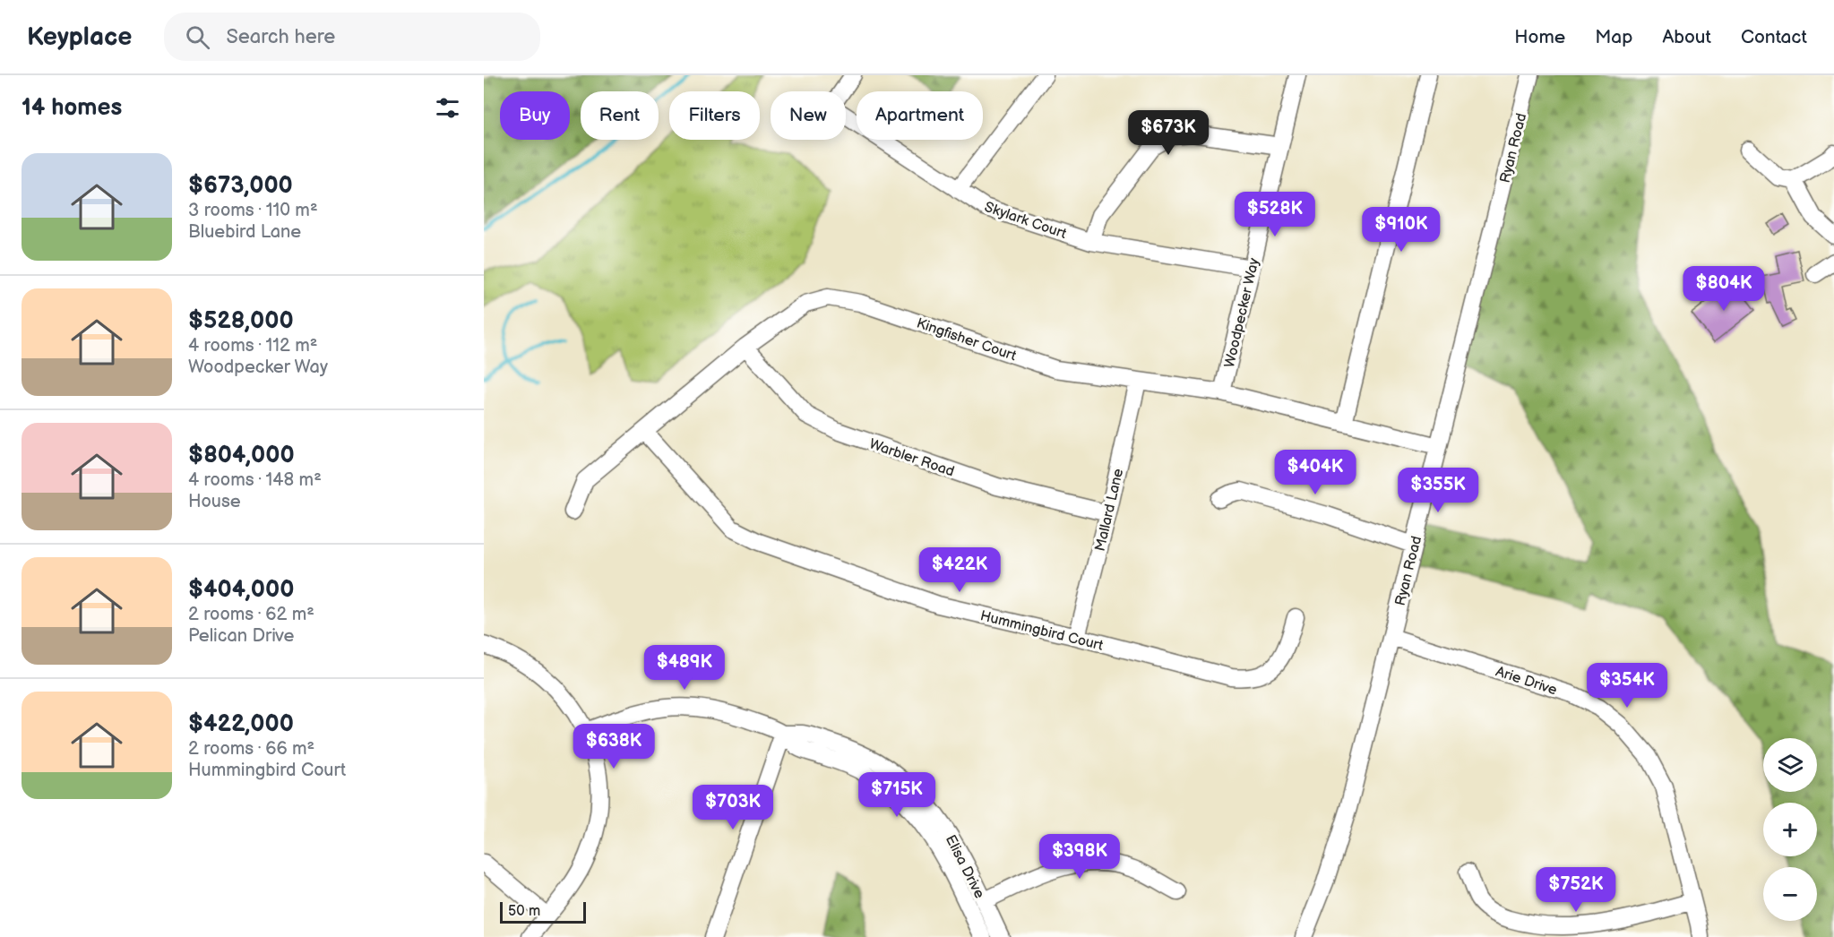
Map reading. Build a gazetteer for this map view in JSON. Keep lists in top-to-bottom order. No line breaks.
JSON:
{"streets":{"street":["Ryan Road","Skylark Court","Woodpecker Way","Kingfisher Court","Warbler Road","Mallard Lane","Hummingbird Court","Arie Drive","Elisa Drive"]},"crossings":[["Ryan Road","Kingfisher Court"],["Ryan Road","Arie Drive"],["Skylark Court","Woodpecker Way"],["Woodpecker Way","Kingfisher Court"],["Kingfisher Court","Warbler Road"],["Kingfisher Court","Mallard Lane"],["Kingfisher Court","Hummingbird Court"],["Warbler Road","Mallard Lane"],["Mallard Lane","Hummingbird Court"]],"scale_bar":"50 m","page":{"header":"Keyplace","search":"Search here","nav":["Home","Map","About","Contact"],"heading":"14 homes","chip":["Buy","Rent","Filters","New","Apartment"],"price":["$673K","$528K","$910K","$804K","$404K","$355K","$422K","$489K","$354K","$638K","$715K","$703K","$398K","$752K"],"list":[{"name":"$673,000","note":"3 rooms · 110 m² · Bluebird Lane"},{"name":"$528,000","note":"4 rooms · 112 m² · Woodpecker Way"},{"name":"$804,000","note":"4 rooms · 148 m² · House"},{"name":"$404,000","note":"2 rooms · 62 m² · Pelican Drive"},{"name":"$422,000","note":"2 rooms · 66 m² · Hummingbird Court"}],"map_buttons":["+","−"],"scale":"50 m"}}
